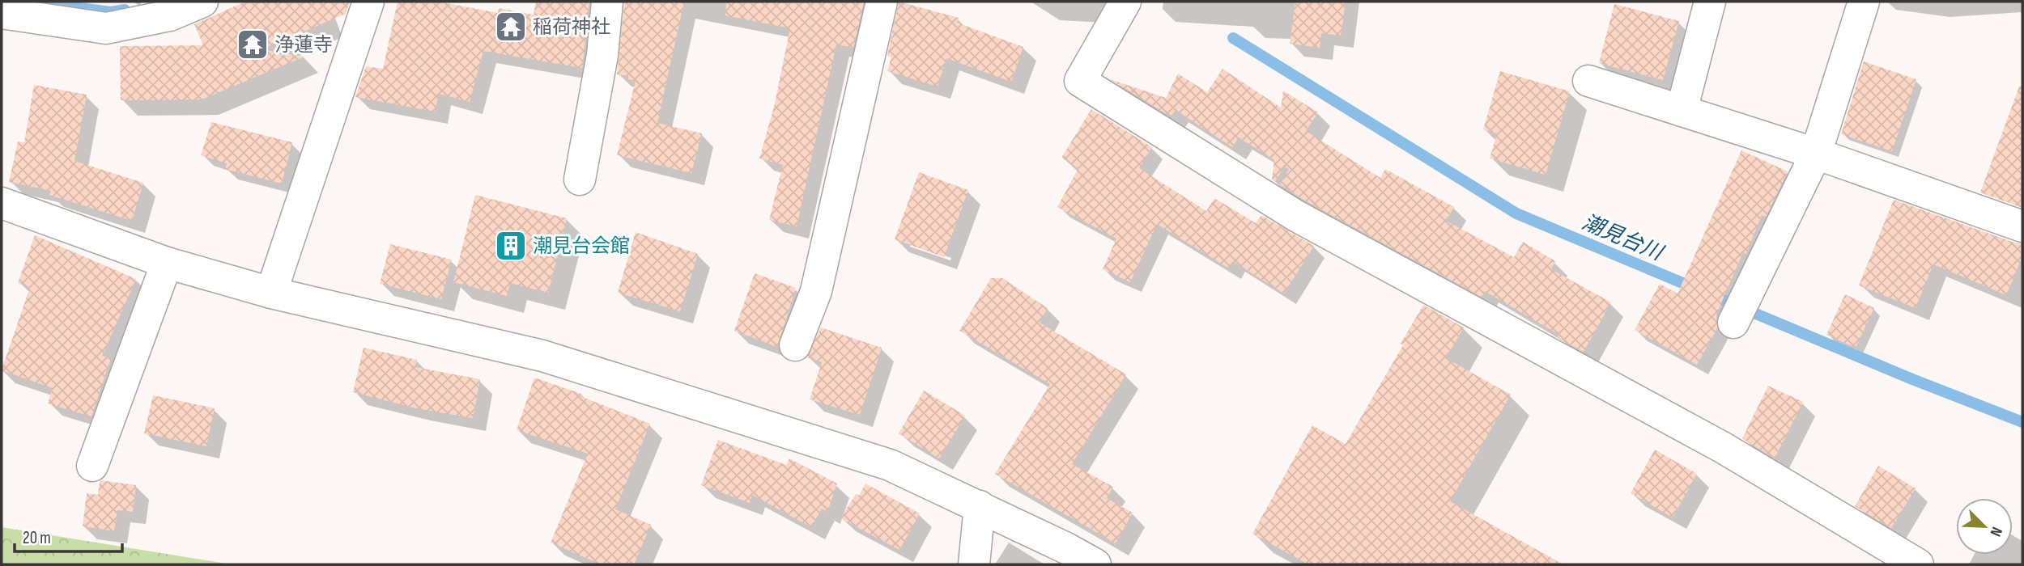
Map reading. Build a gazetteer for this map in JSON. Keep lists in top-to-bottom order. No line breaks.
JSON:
{"water":["潮見台川"],"places":{"temple":["稲荷神社","浄蓮寺"],"building":["潮見台会館"]},"scale_bar":"20 m","north":"bottom right"}
